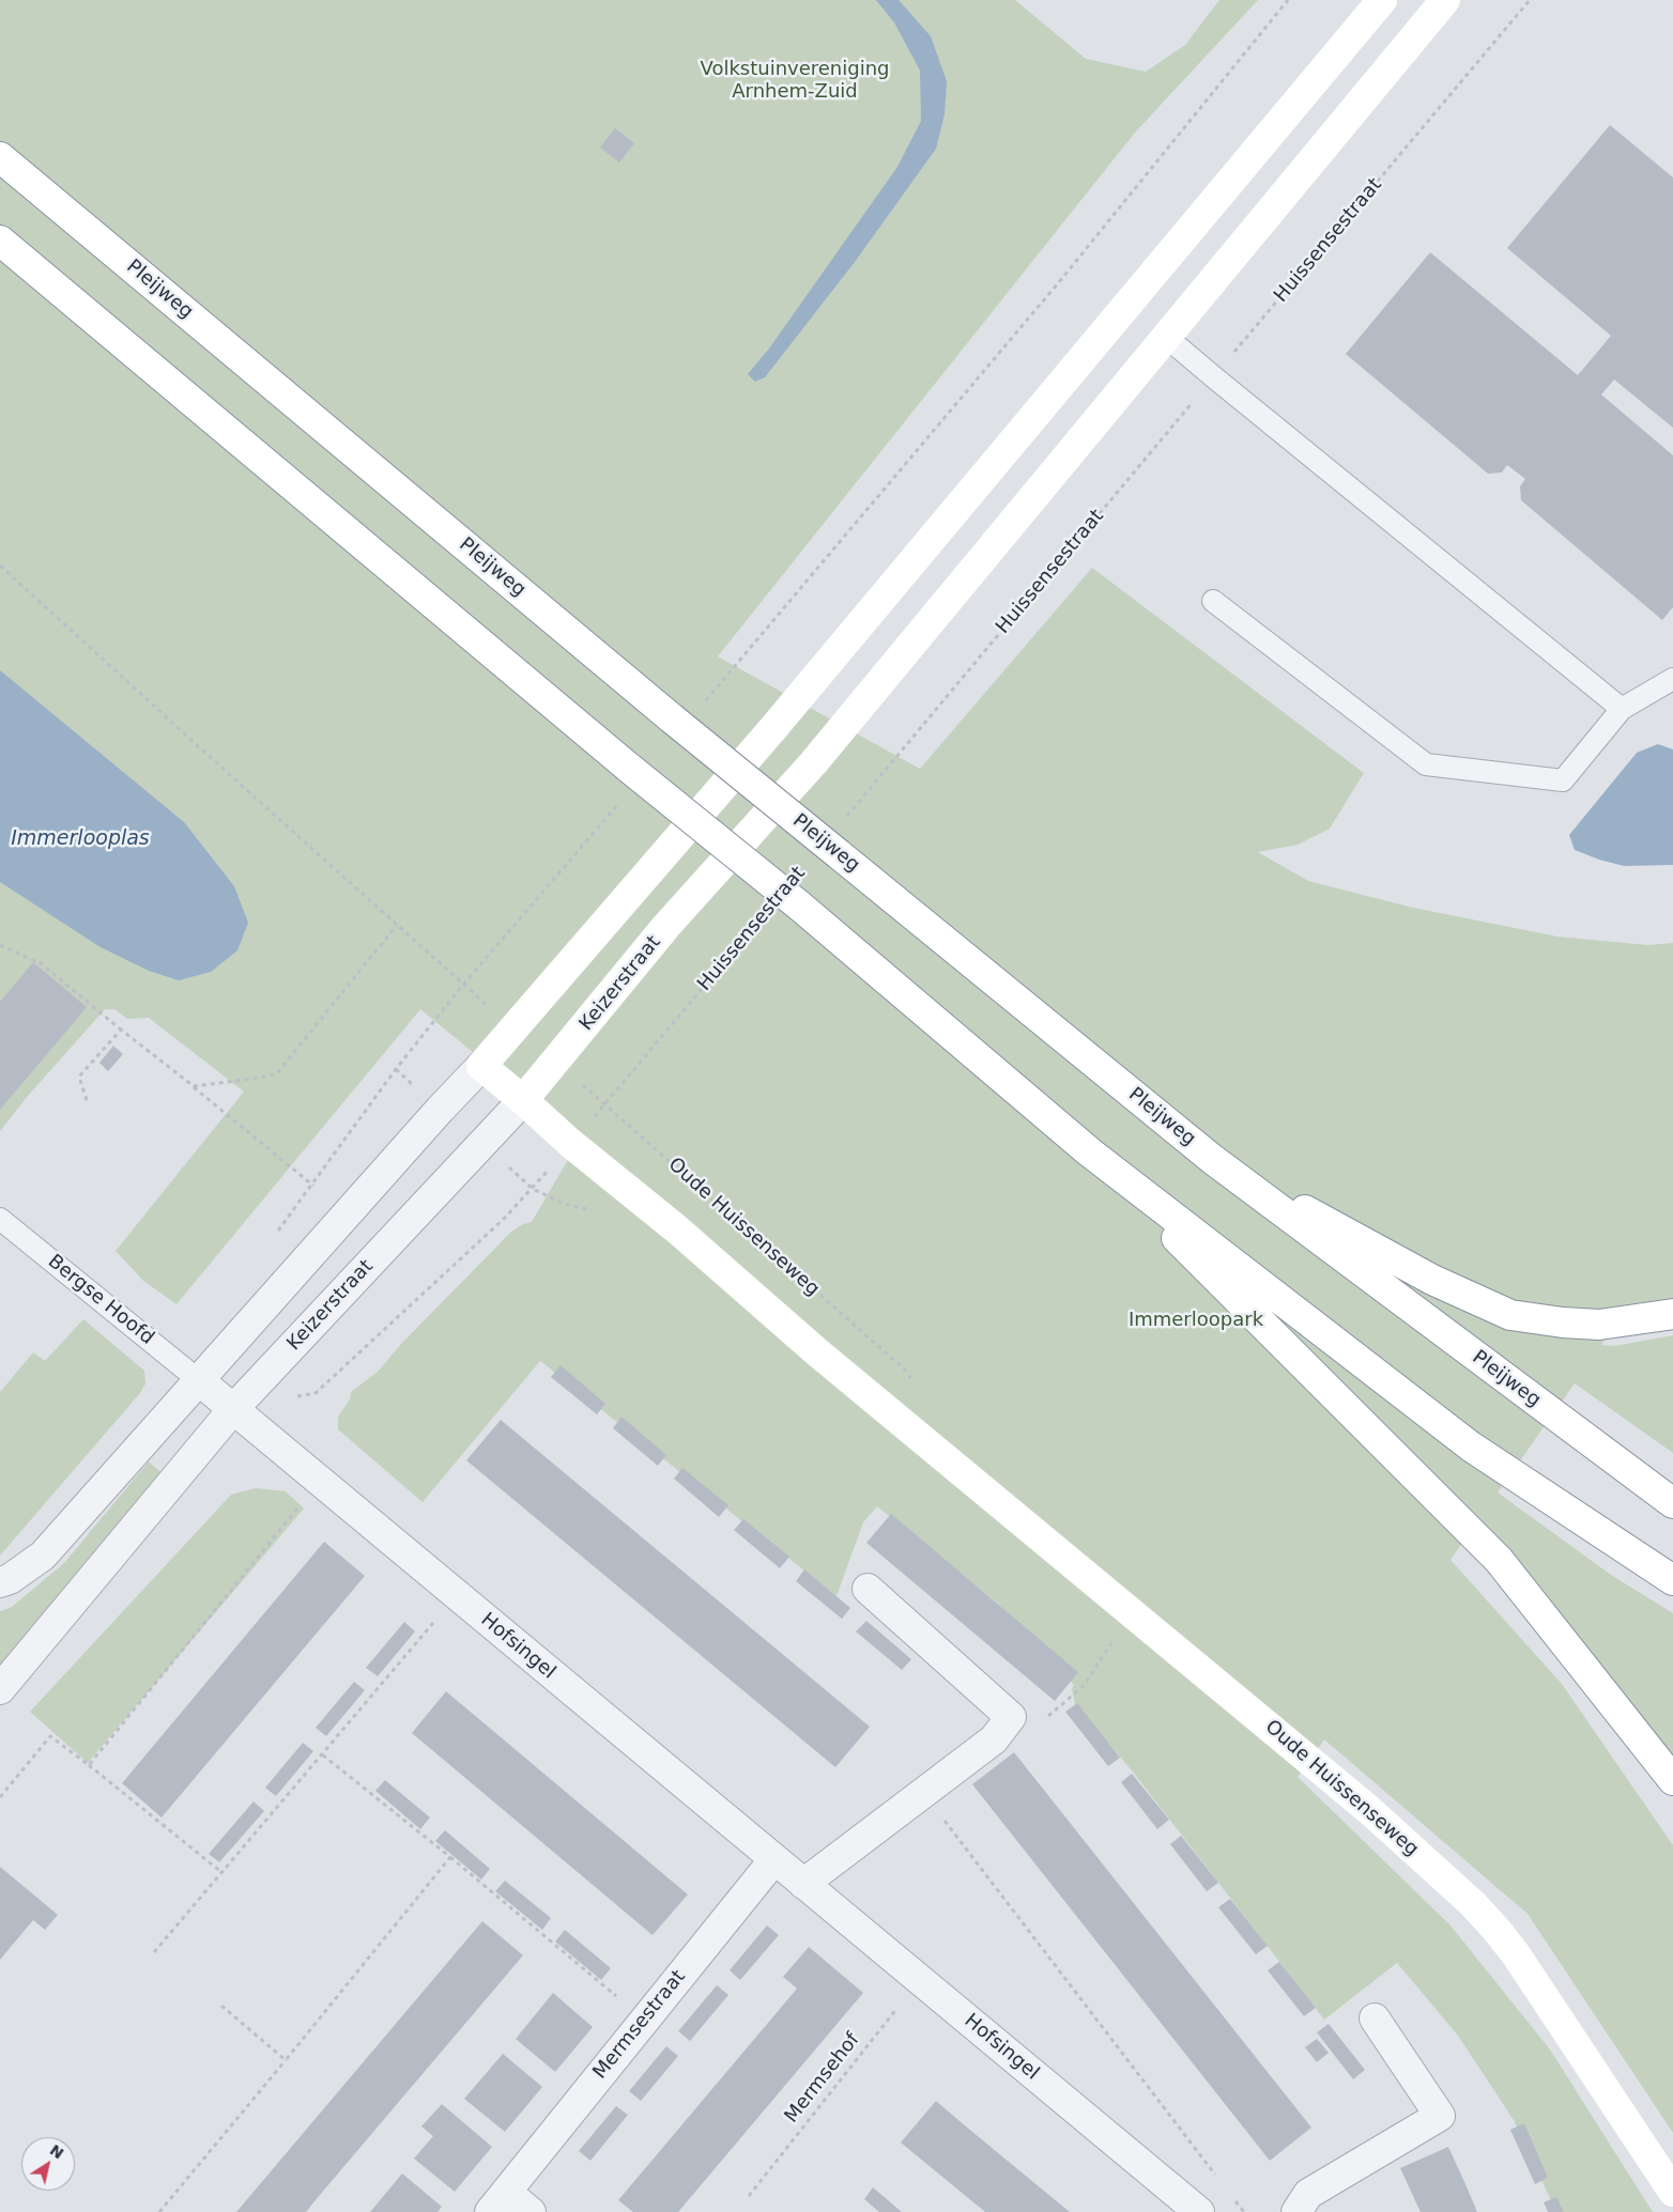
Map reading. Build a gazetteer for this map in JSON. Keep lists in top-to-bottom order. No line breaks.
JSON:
{"streets":{"main road":["Pleijweg","Keizerstraat","Oude Huissenseweg"],"street":["Hofsingel","Mermsestraat"],"lane":["Bergse Hoofd"],"path":["Huissensestraat","Mermsehof"]},"crossings":[["Huissensestraat","Oude Huissenseweg"],["Keizerstraat","Oude Huissenseweg"],["Keizerstraat","Hofsingel"],["Bergse Hoofd","Hofsingel"],["Hofsingel","Mermsestraat"],["Hofsingel","Mermsehof"]],"water":["Immerlooplas"],"parks":["Volkstuinvereniging Arnhem-Zuid","Immerloopark"],"north":"top right"}
